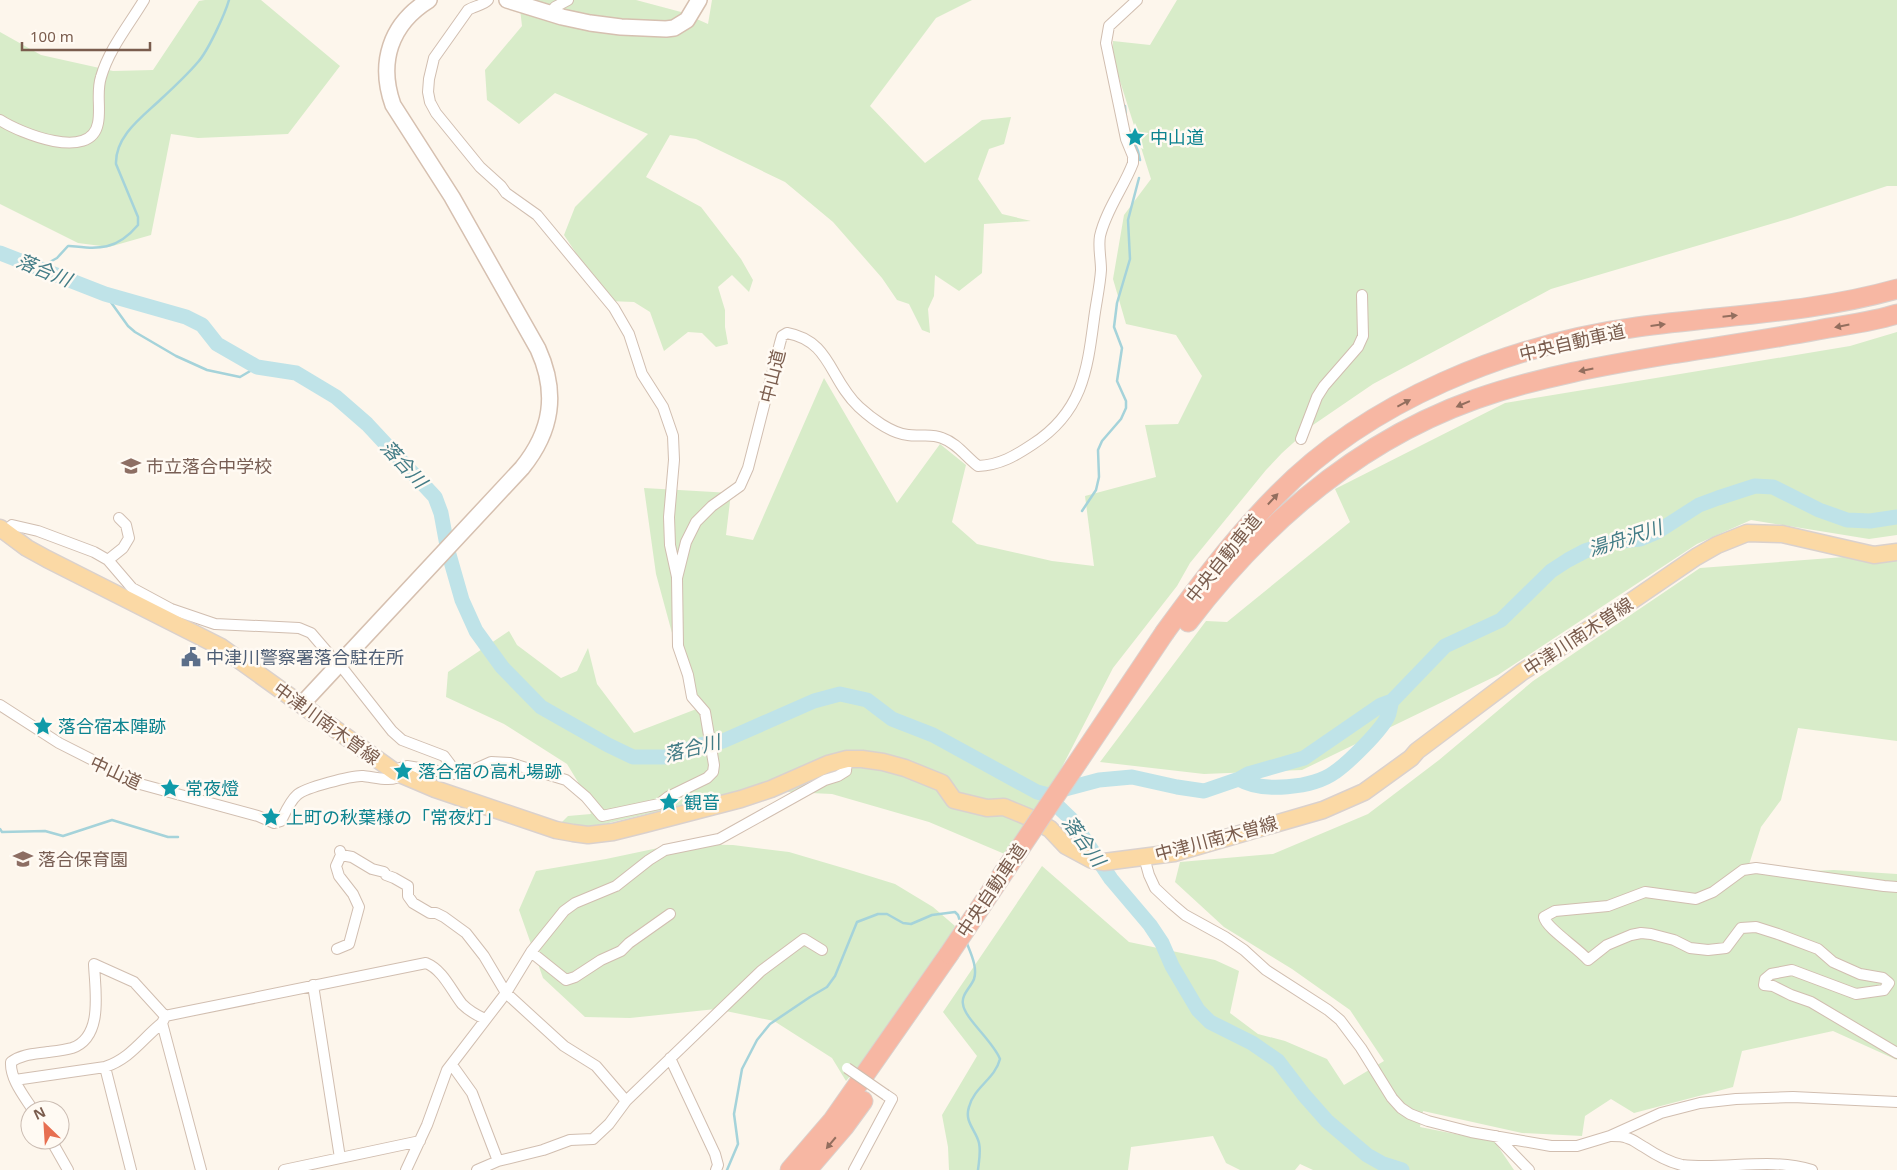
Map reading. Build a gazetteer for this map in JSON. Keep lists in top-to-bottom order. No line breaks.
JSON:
{"streets":{"highway":["中央自動車道"],"main road":["中津川南木曽線"],"street":["中山道"]},"crossings":[["中山道","中津川南木曽線"]],"water":["落合川","湯舟沢川"],"places":{"place":["中山道","落合宿本陣跡","落合宿の高札場跡","常夜燈","観音","上町の秋葉様の「常夜灯」"],"school or university":["市立落合中学校","落合保育園"],"public building":["中津川警察署落合駐在所"]},"scale_bar":"100 m","north":"top left"}
